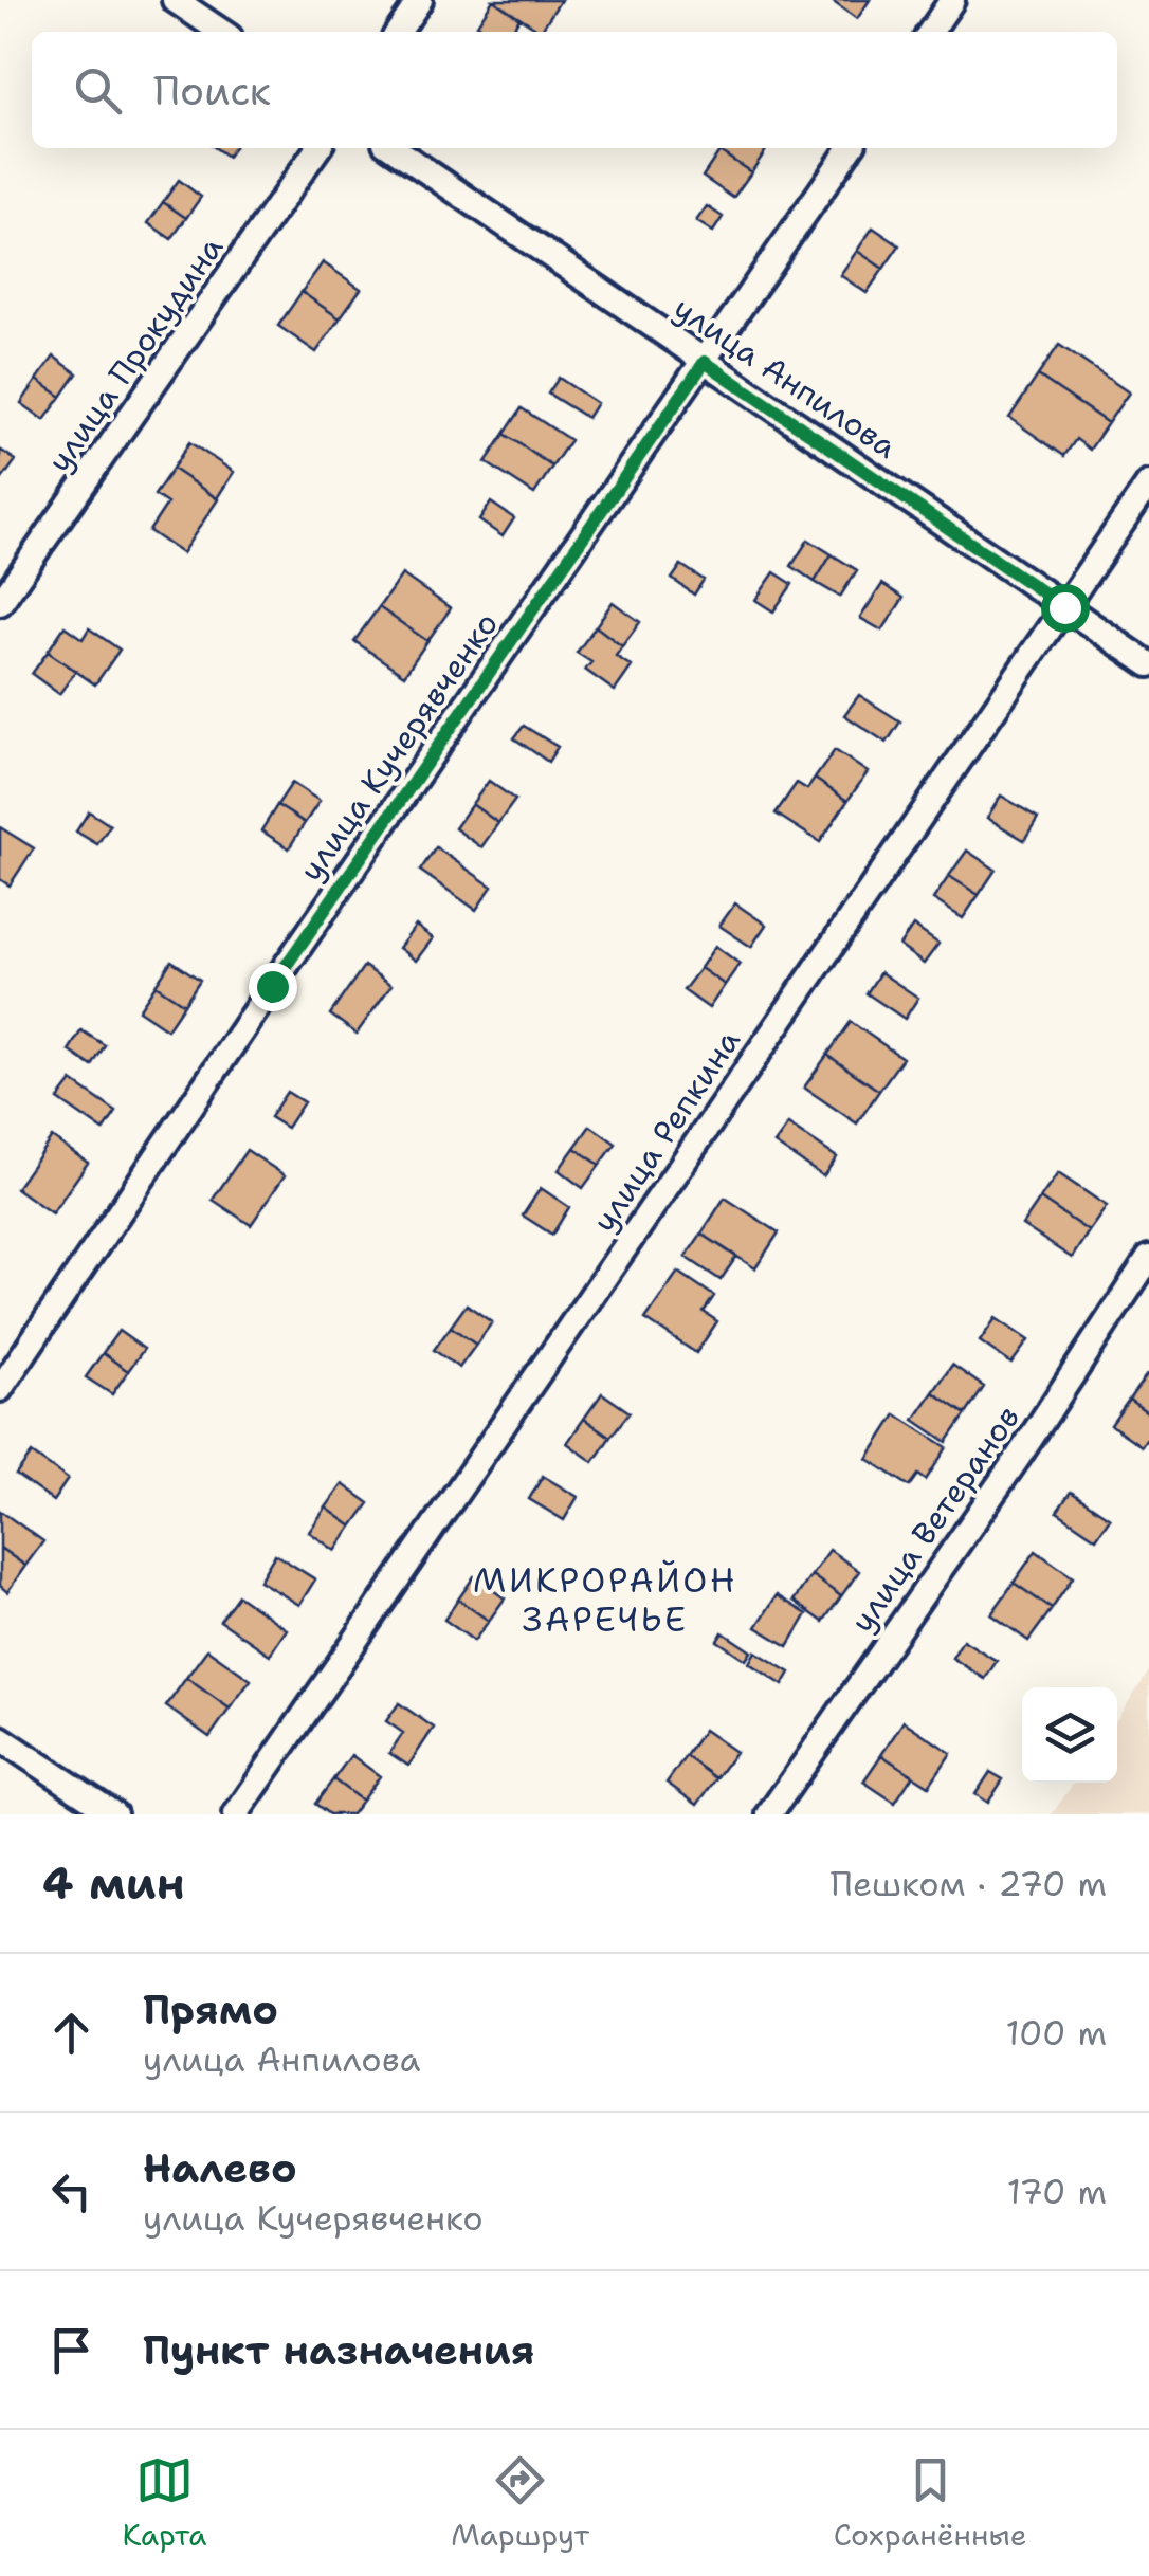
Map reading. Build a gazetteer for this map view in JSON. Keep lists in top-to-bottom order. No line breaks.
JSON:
{"streets":{"street":["улица Прокудина","улица Анпилова","улица Кучерявченко","улица Репкина","улица Ветеранов"]},"crossings":[["улица Анпилова","улица Кучерявченко"],["улица Анпилова","улица Репкина"]],"districts":["МИКРОРАЙОН ЗАРЕЧЬЕ"],"page":{"search":"Поиск","heading":["4 мин","Пешком · 270 m"],"list":[["Прямо","улица Анпилова","100 m"],["Налево","улица Кучерявченко","170 m"],"Пункт назначения"],"nav":["Карта","Маршрут","Сохранённые"]}}
